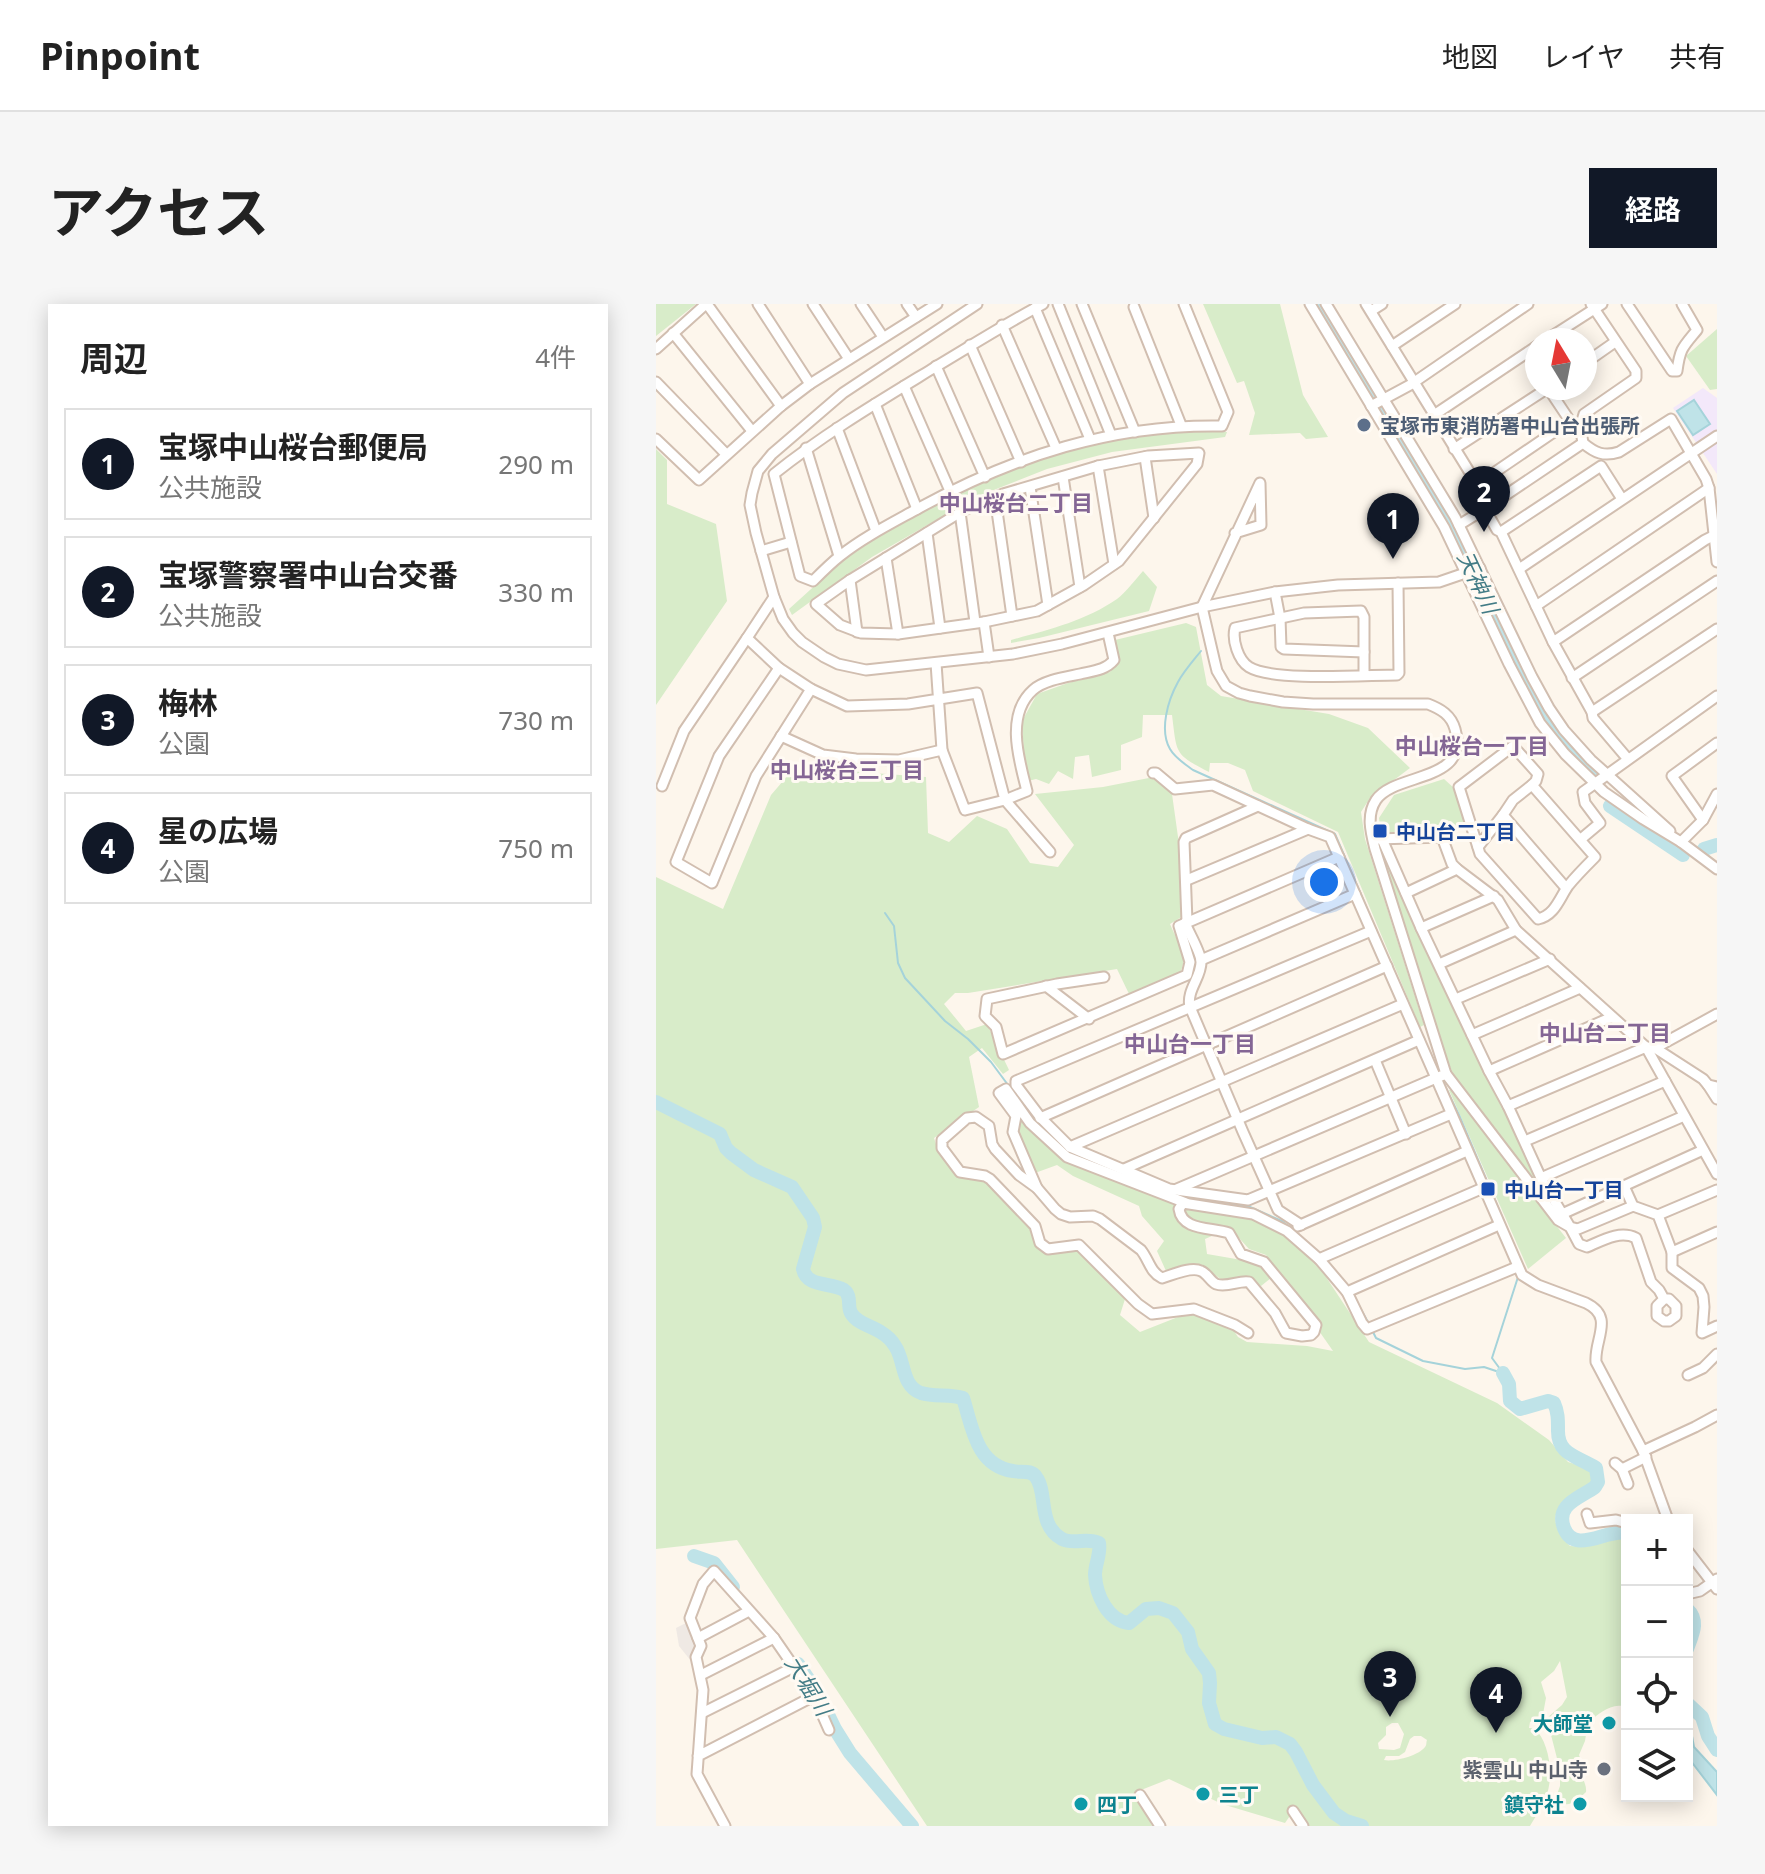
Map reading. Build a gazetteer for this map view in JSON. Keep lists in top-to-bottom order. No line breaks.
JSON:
{"districts":["中山桜台二丁目","中山桜台一丁目","中山桜台三丁目","中山台二丁目","中山台一丁目"],"water":["天神川","大堀川"],"places":{"other":["宝塚市東消防署中山台出張所","大師堂","紫雲山 中山寺","三丁","四丁","鎮守社"],"transit":["中山台二丁目","中山台一丁目"]},"north":"top","page":{"header":"Pinpoint","nav":["地図","レイヤ","共有"],"title":"アクセス","buttons":"経路","heading":["周辺","4件"],"list":[{"mark":"1","name":"宝塚中山桜台郵便局","note":"公共施設","value":"290 m"},{"mark":"2","name":"宝塚警察署中山台交番","note":"公共施設","value":"330 m"},{"mark":"3","name":"梅林","note":"公園","value":"730 m"},{"mark":"4","name":"星の広場","note":"公園","value":"750 m"}],"pins":["2","1","3","4"],"map_buttons":["+","−"]}}
